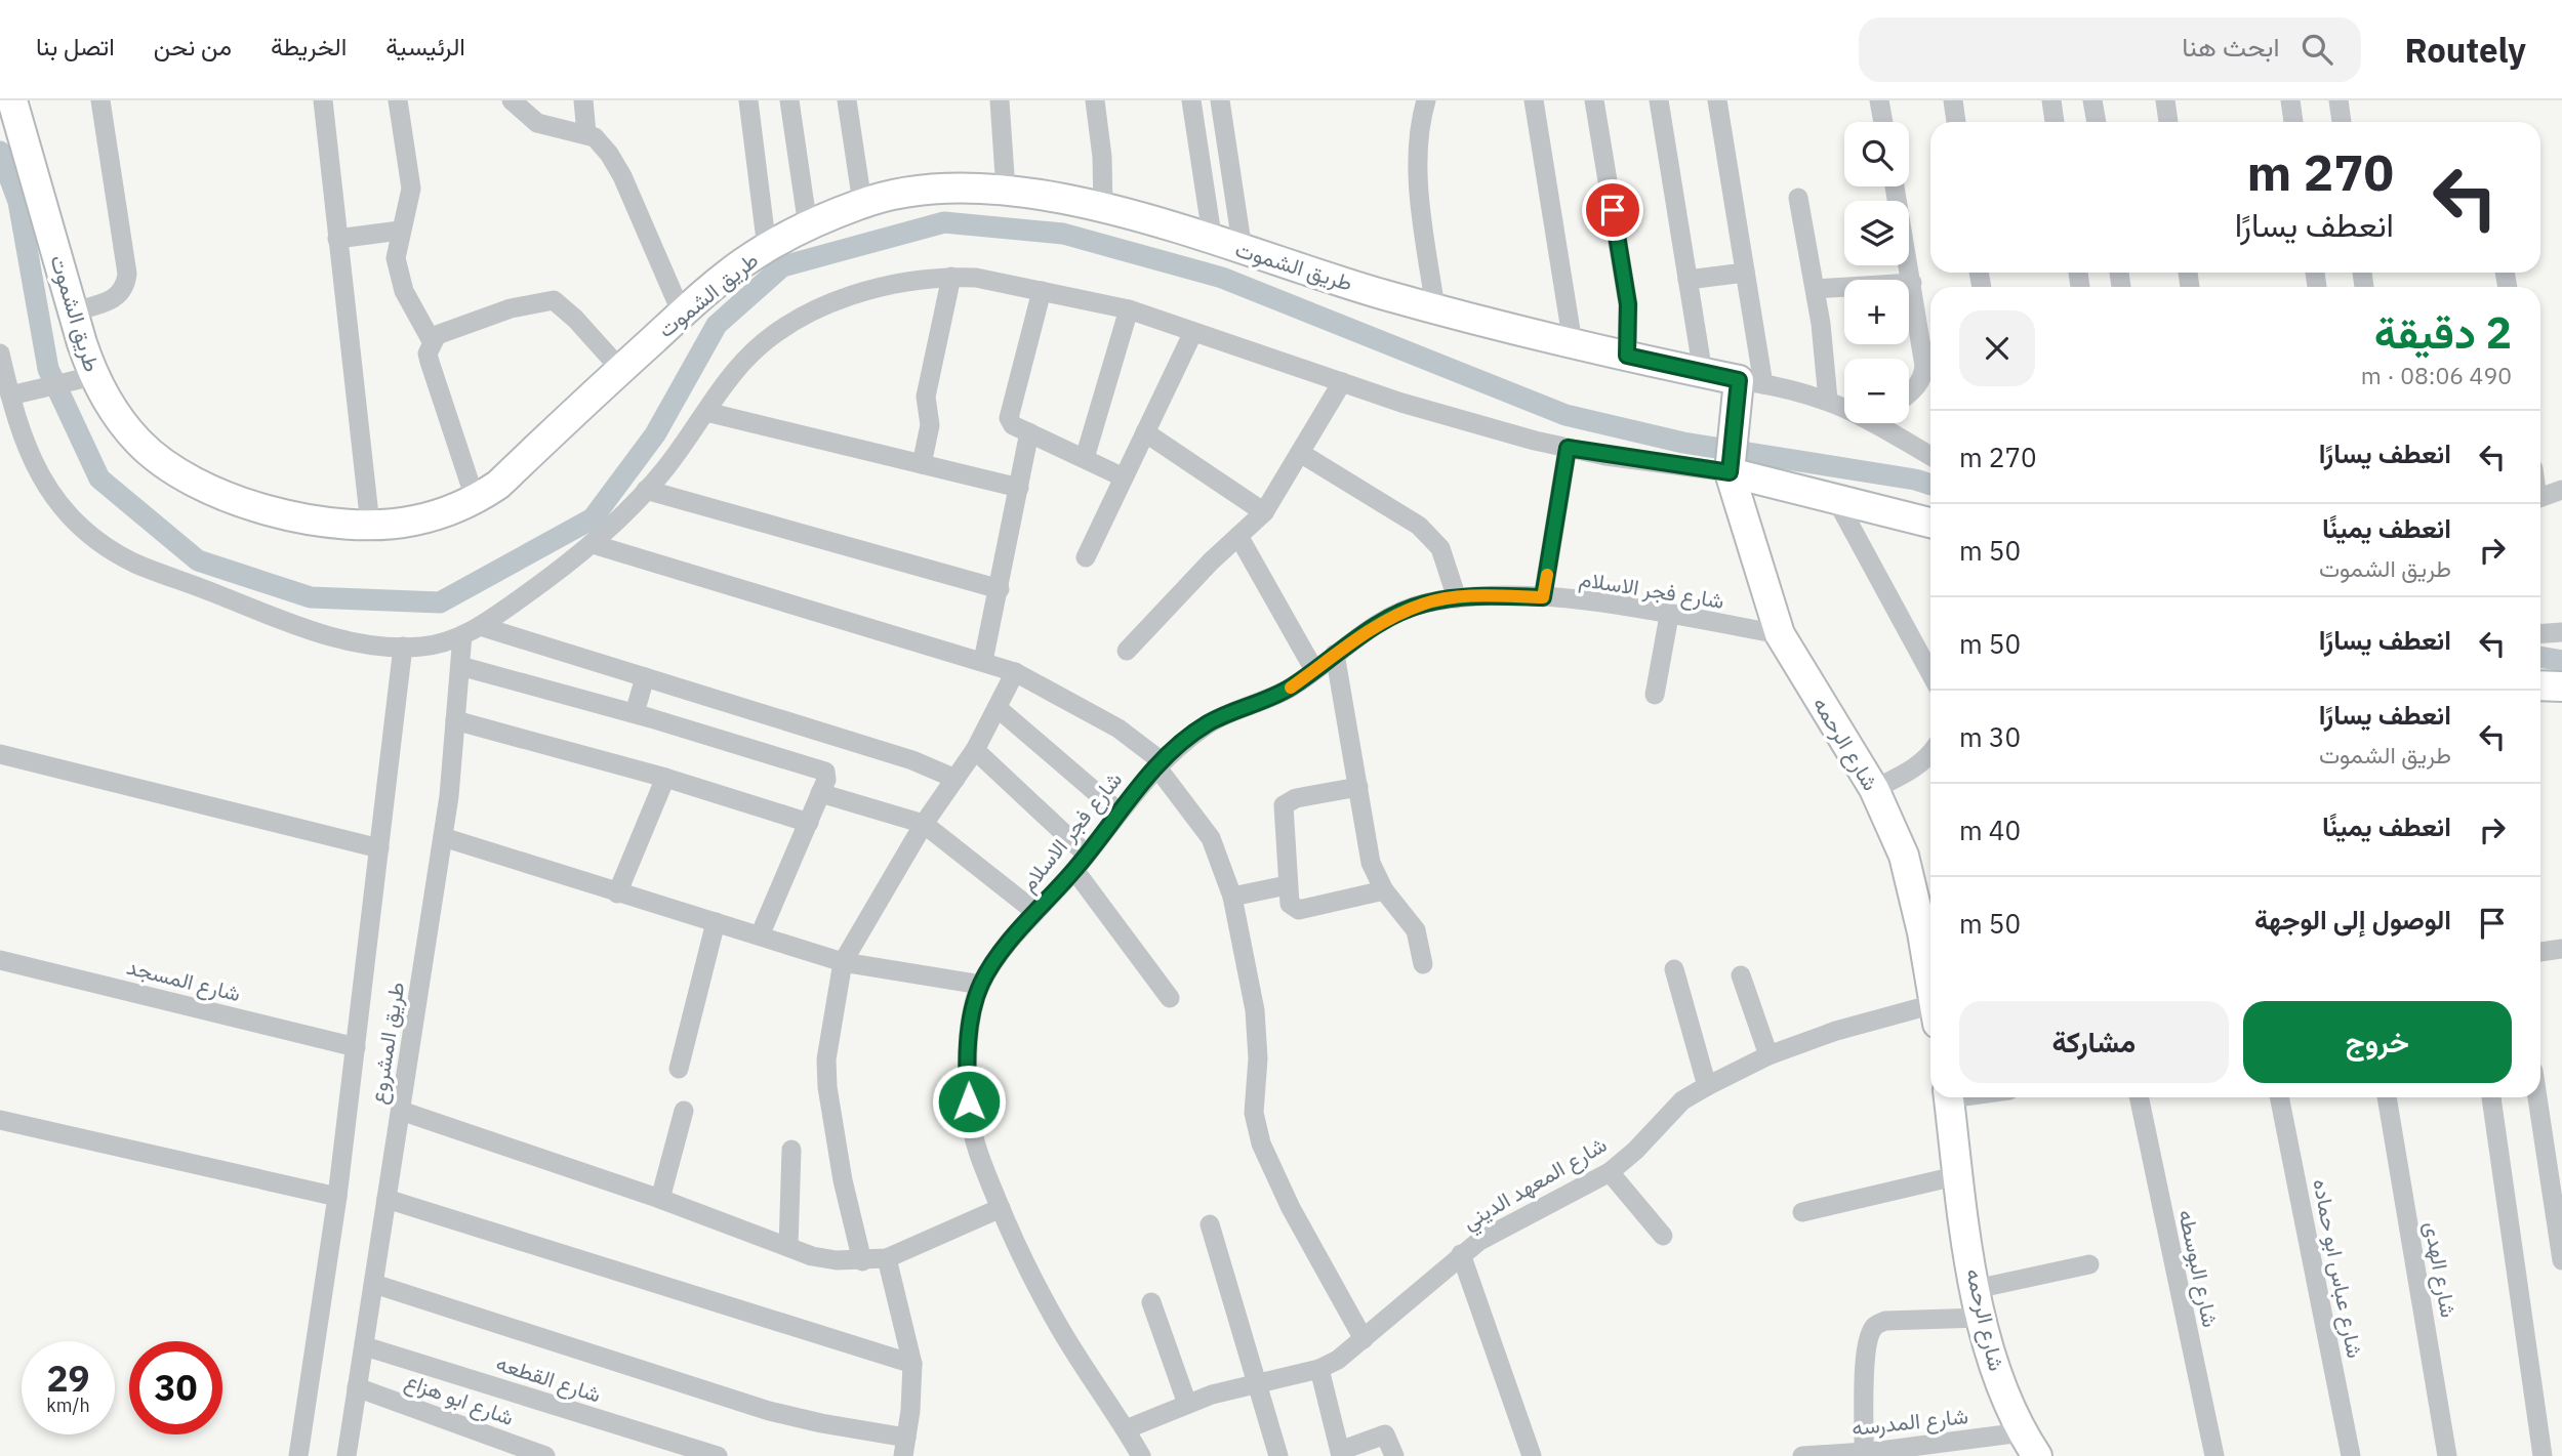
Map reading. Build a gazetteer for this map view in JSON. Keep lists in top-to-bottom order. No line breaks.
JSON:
{"streets":{"street":["طريق الشموت","شارع فجر الاسلام","شارع الرحمه","شارع المسجد","طريق المشروع","شارع المعهد الديني","شارع البوسطه","شارع عباس ابو حماده","شارع الهدى","شارع القطعه","شارع ابو هزاع","شارع المدرسه"]},"crossings":[["شارع فجر الاسلام","شارع الرحمه"],["شارع فجر الاسلام","شارع المعهد الديني"],["شارع الرحمه","شارع المدرسه"],["شارع المسجد","طريق المشروع"],["طريق المشروع","شارع القطعه"],["طريق المشروع","شارع ابو هزاع"]],"page":{"header":"Routely","search":"ابحث هنا","nav":["الرئيسية","الخريطة","من نحن","اتصل بنا"],"map_buttons":["+","−"],"turn":["270 m","انعطف يسارًا"],"heading":["2 دقيقة","490 m · 08:06"],"list":[{"name":"انعطف يسارًا","value":"270 m"},{"name":"انعطف يمينًا","note":"طريق الشموت","value":"50 m"},{"name":"انعطف يسارًا","value":"50 m"},{"name":"انعطف يسارًا","note":"طريق الشموت","value":"30 m"},{"name":"انعطف يمينًا","value":"40 m"},{"name":"الوصول إلى الوجهة","value":"50 m"}],"buttons":["خروج","مشاركة"],"speed":"29 km/h","limit":"30"}}
